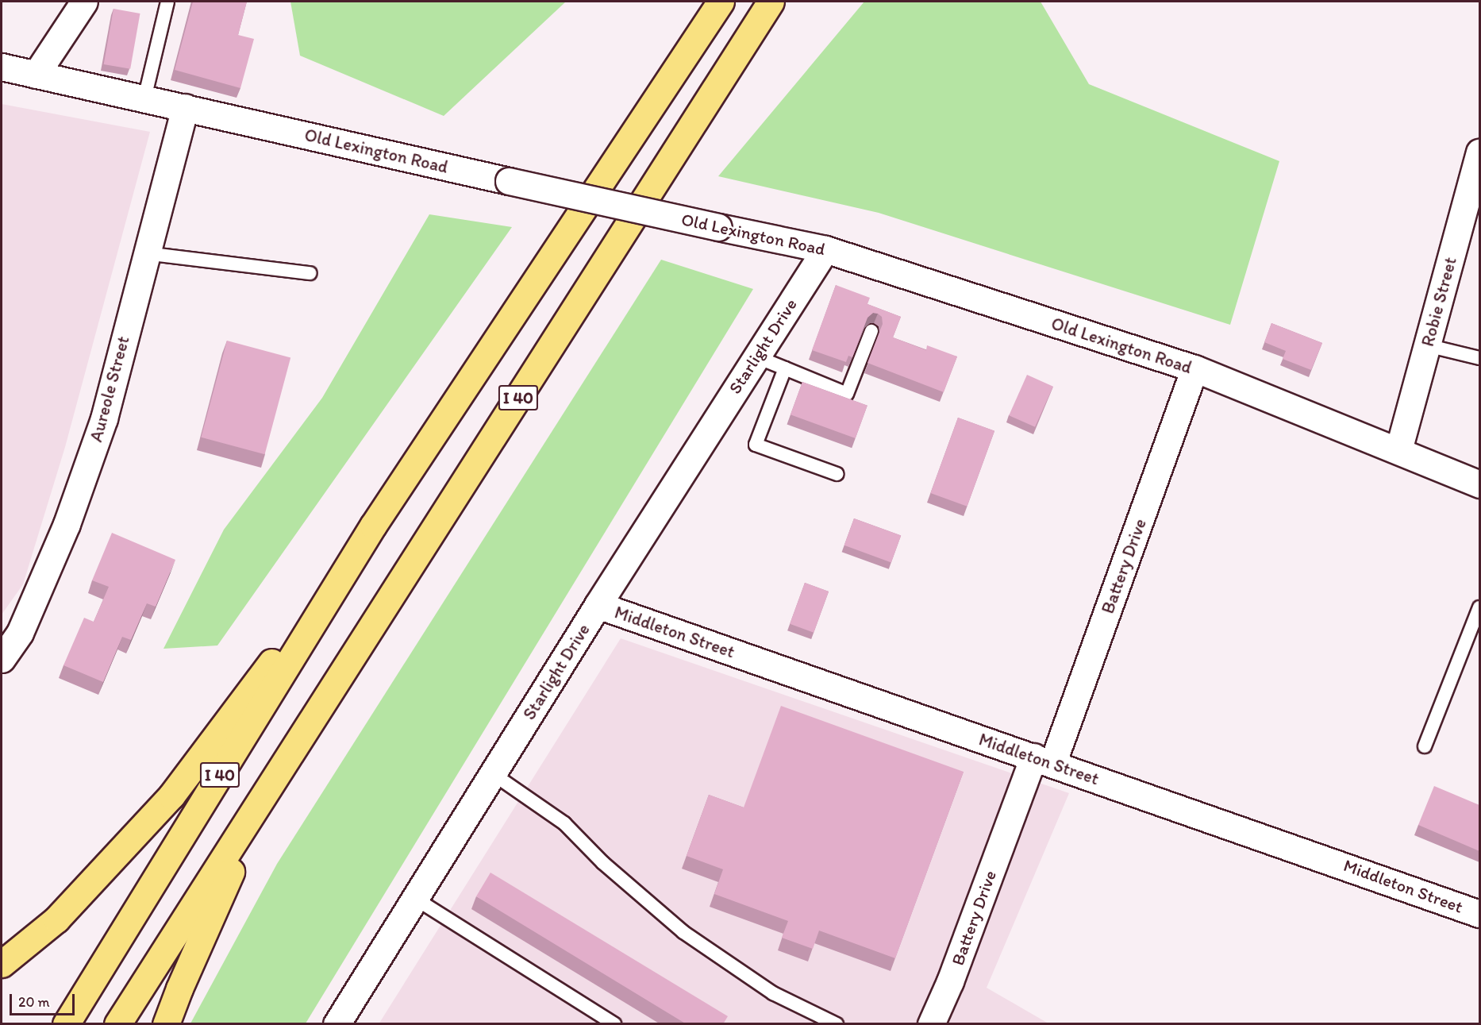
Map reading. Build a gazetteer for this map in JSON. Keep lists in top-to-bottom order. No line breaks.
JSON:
{"streets":{"highway":["I 40"],"street":["Old Lexington Road","Robie Street","Starlight Drive","Aureole Street","Battery Drive","Middleton Street"]},"crossings":[["Old Lexington Road","Robie Street"],["Old Lexington Road","Starlight Drive"],["Old Lexington Road","Aureole Street"],["Old Lexington Road","Battery Drive"],["Starlight Drive","Middleton Street"],["Battery Drive","Middleton Street"]],"scale_bar":"20 m"}
